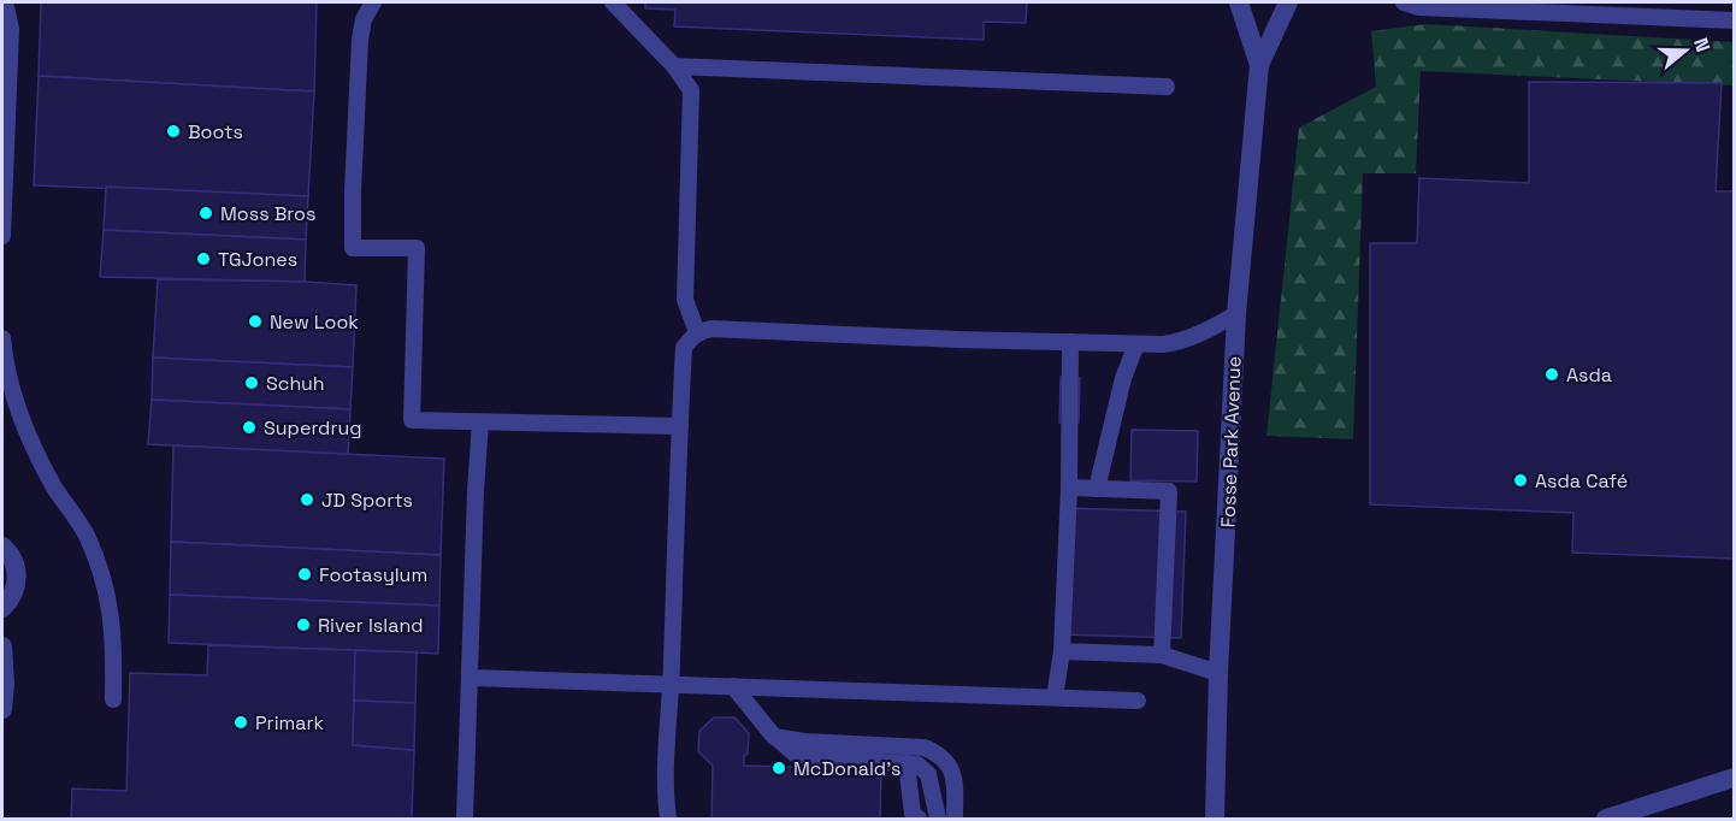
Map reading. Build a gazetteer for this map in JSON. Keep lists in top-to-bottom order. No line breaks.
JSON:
{"streets":{"street":["Fosse Park Avenue"]},"places":["Boots","Moss Bros","TGJones","New Look","Asda","Schuh","Superdrug","Asda Café","JD Sports","Footasylum","River Island","Primark","McDonald's"],"north":"right"}
